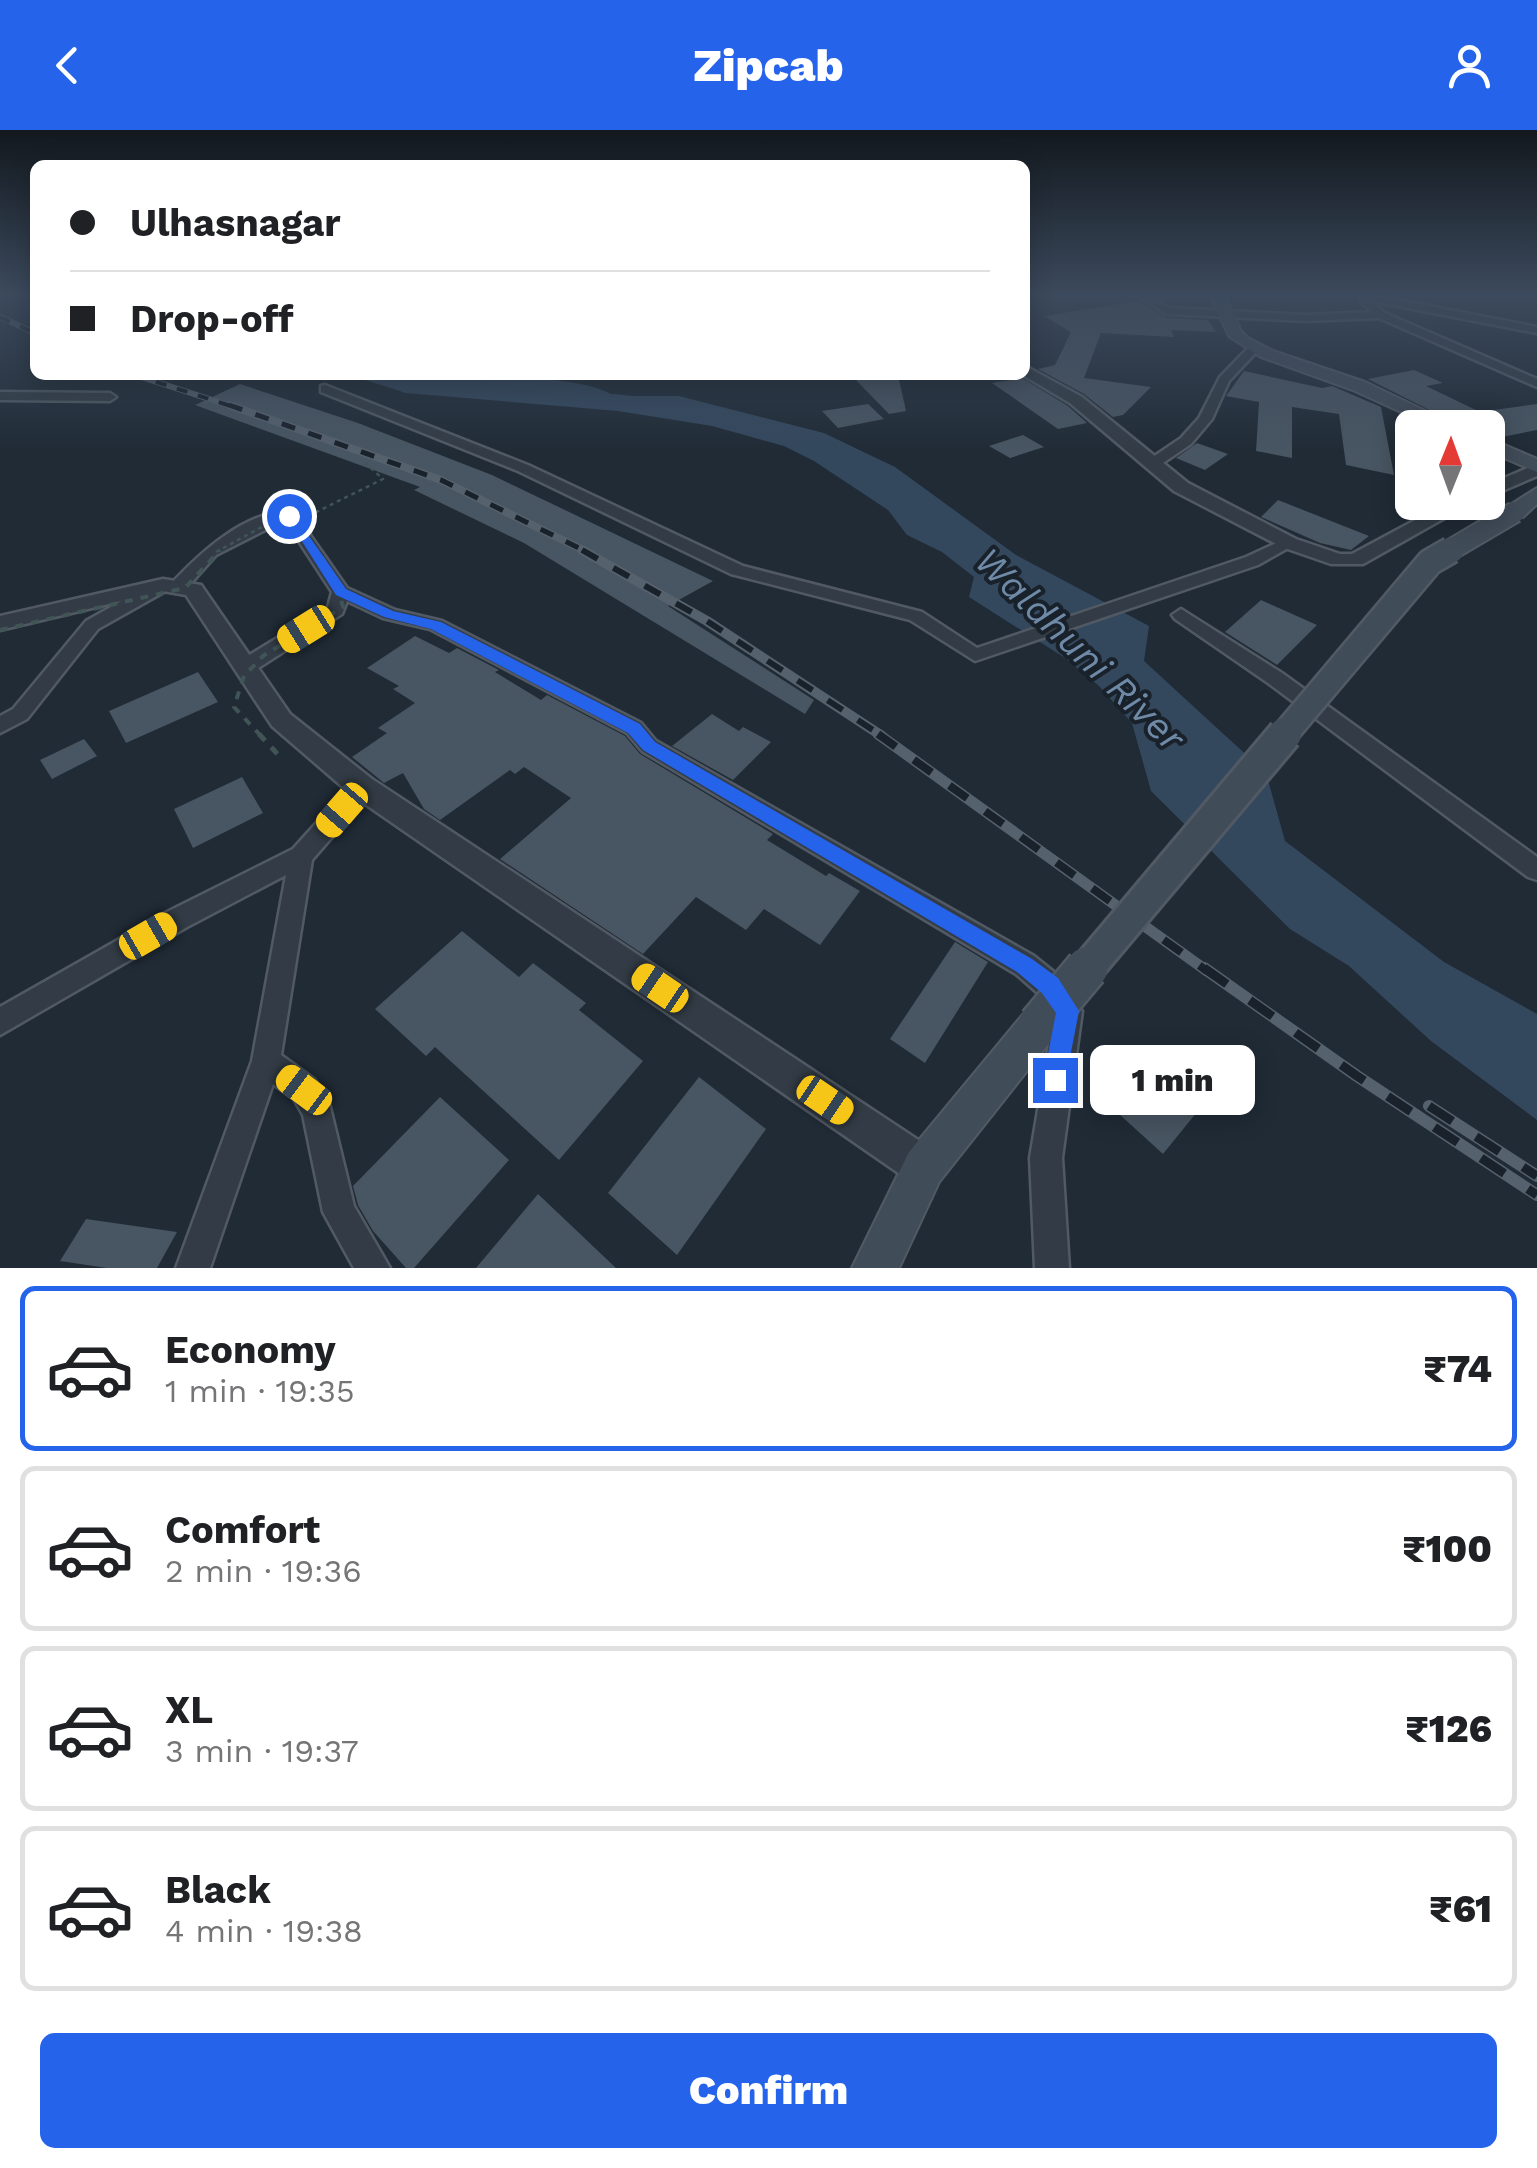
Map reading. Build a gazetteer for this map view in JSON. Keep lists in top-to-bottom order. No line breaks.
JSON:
{"water":["Waldhuni River"],"north":"top","page":{"header":"Zipcab","banner":["Ulhasnagar","Drop-off"],"bubble":"1 min","list":[{"name":"Economy","note":"1 min · 19:35","value":"₹74"},{"name":"Comfort","note":"2 min · 19:36","value":"₹100"},{"name":"XL","note":"3 min · 19:37","value":"₹126"},{"name":"Black","note":"4 min · 19:38","value":"₹61"}],"buttons":"Confirm"}}
